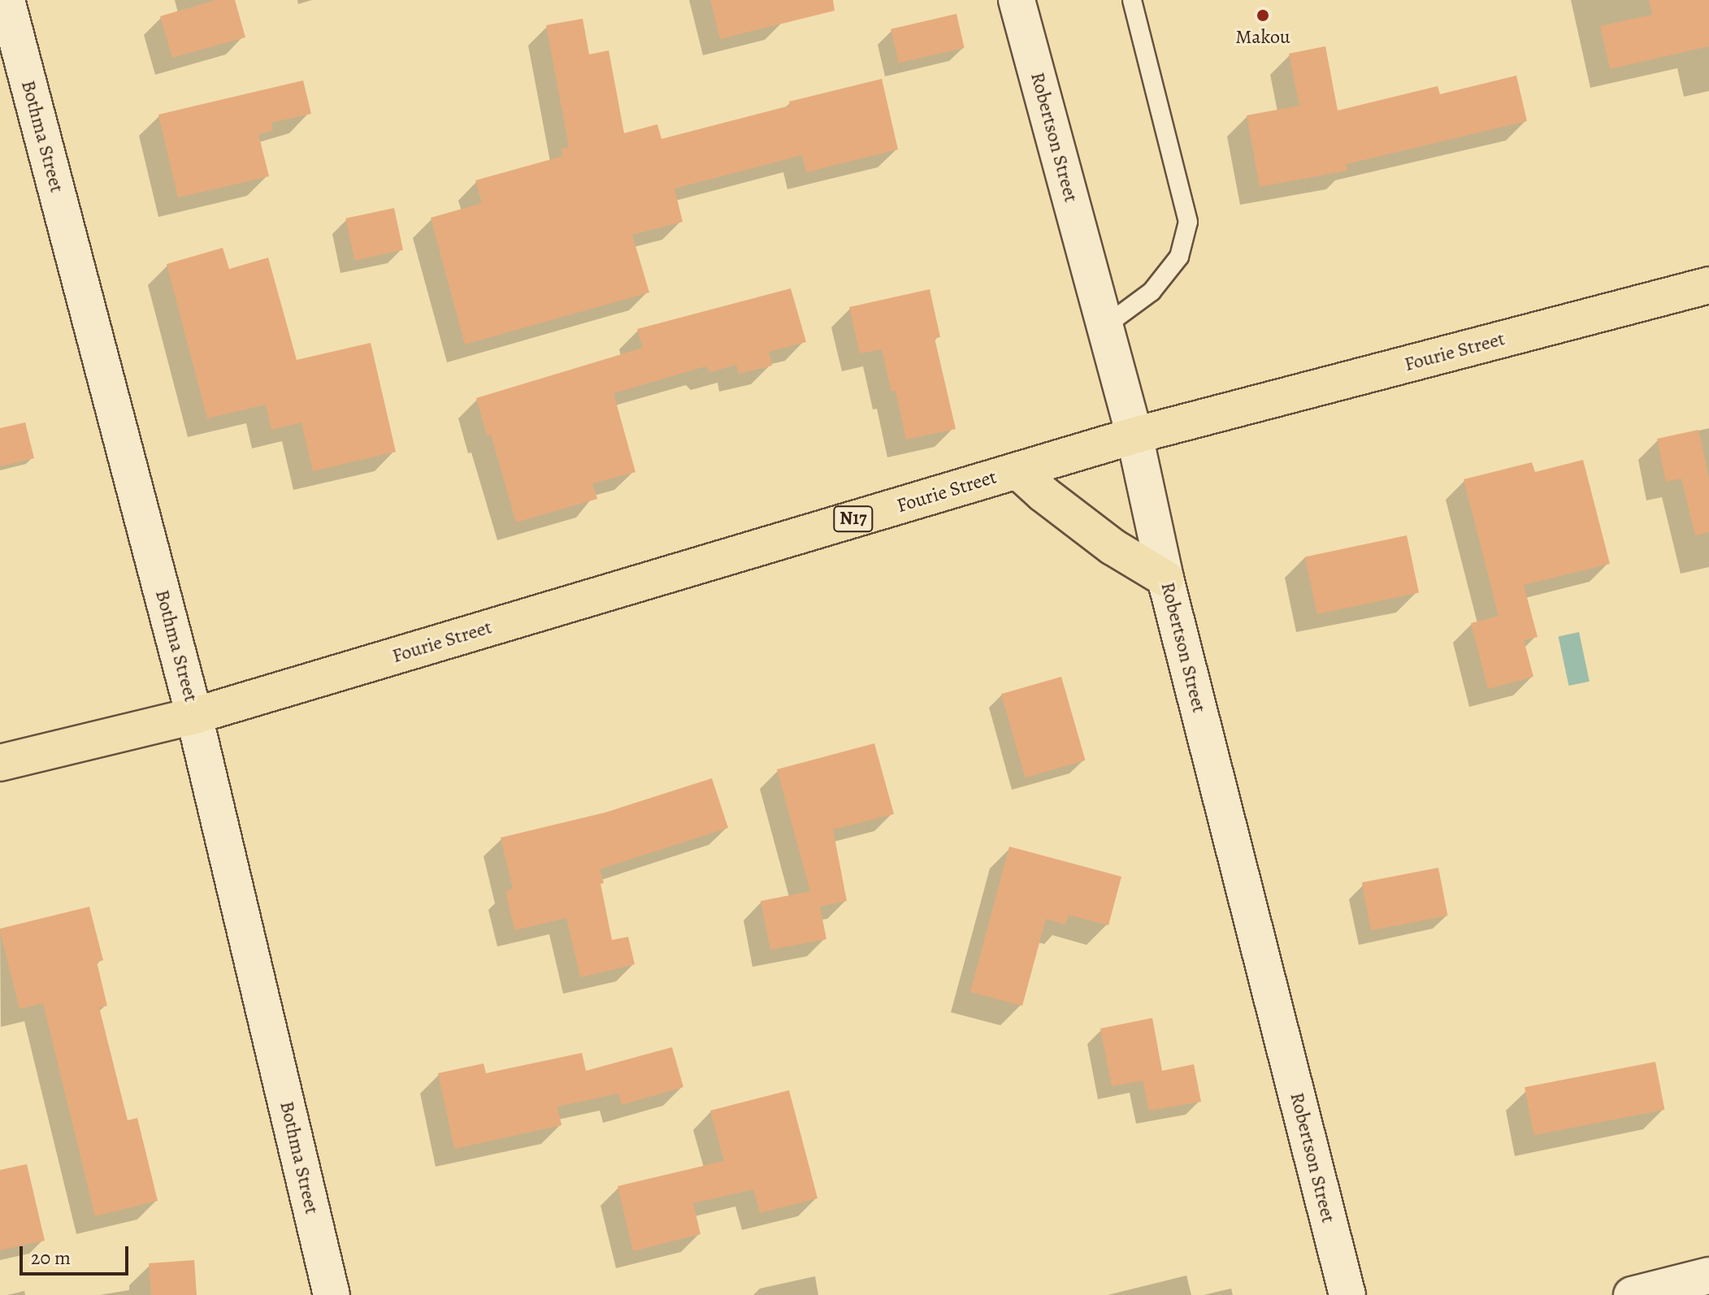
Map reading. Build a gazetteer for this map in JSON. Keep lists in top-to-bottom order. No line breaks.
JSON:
{"streets":{"highway":["Fourie Street","N17"],"street":["Bothma Street","Robertson Street"]},"crossings":[["Bothma Street","Fourie Street"],["Robertson Street","Fourie Street"]],"places":["Makou"],"scale_bar":"20 m"}
